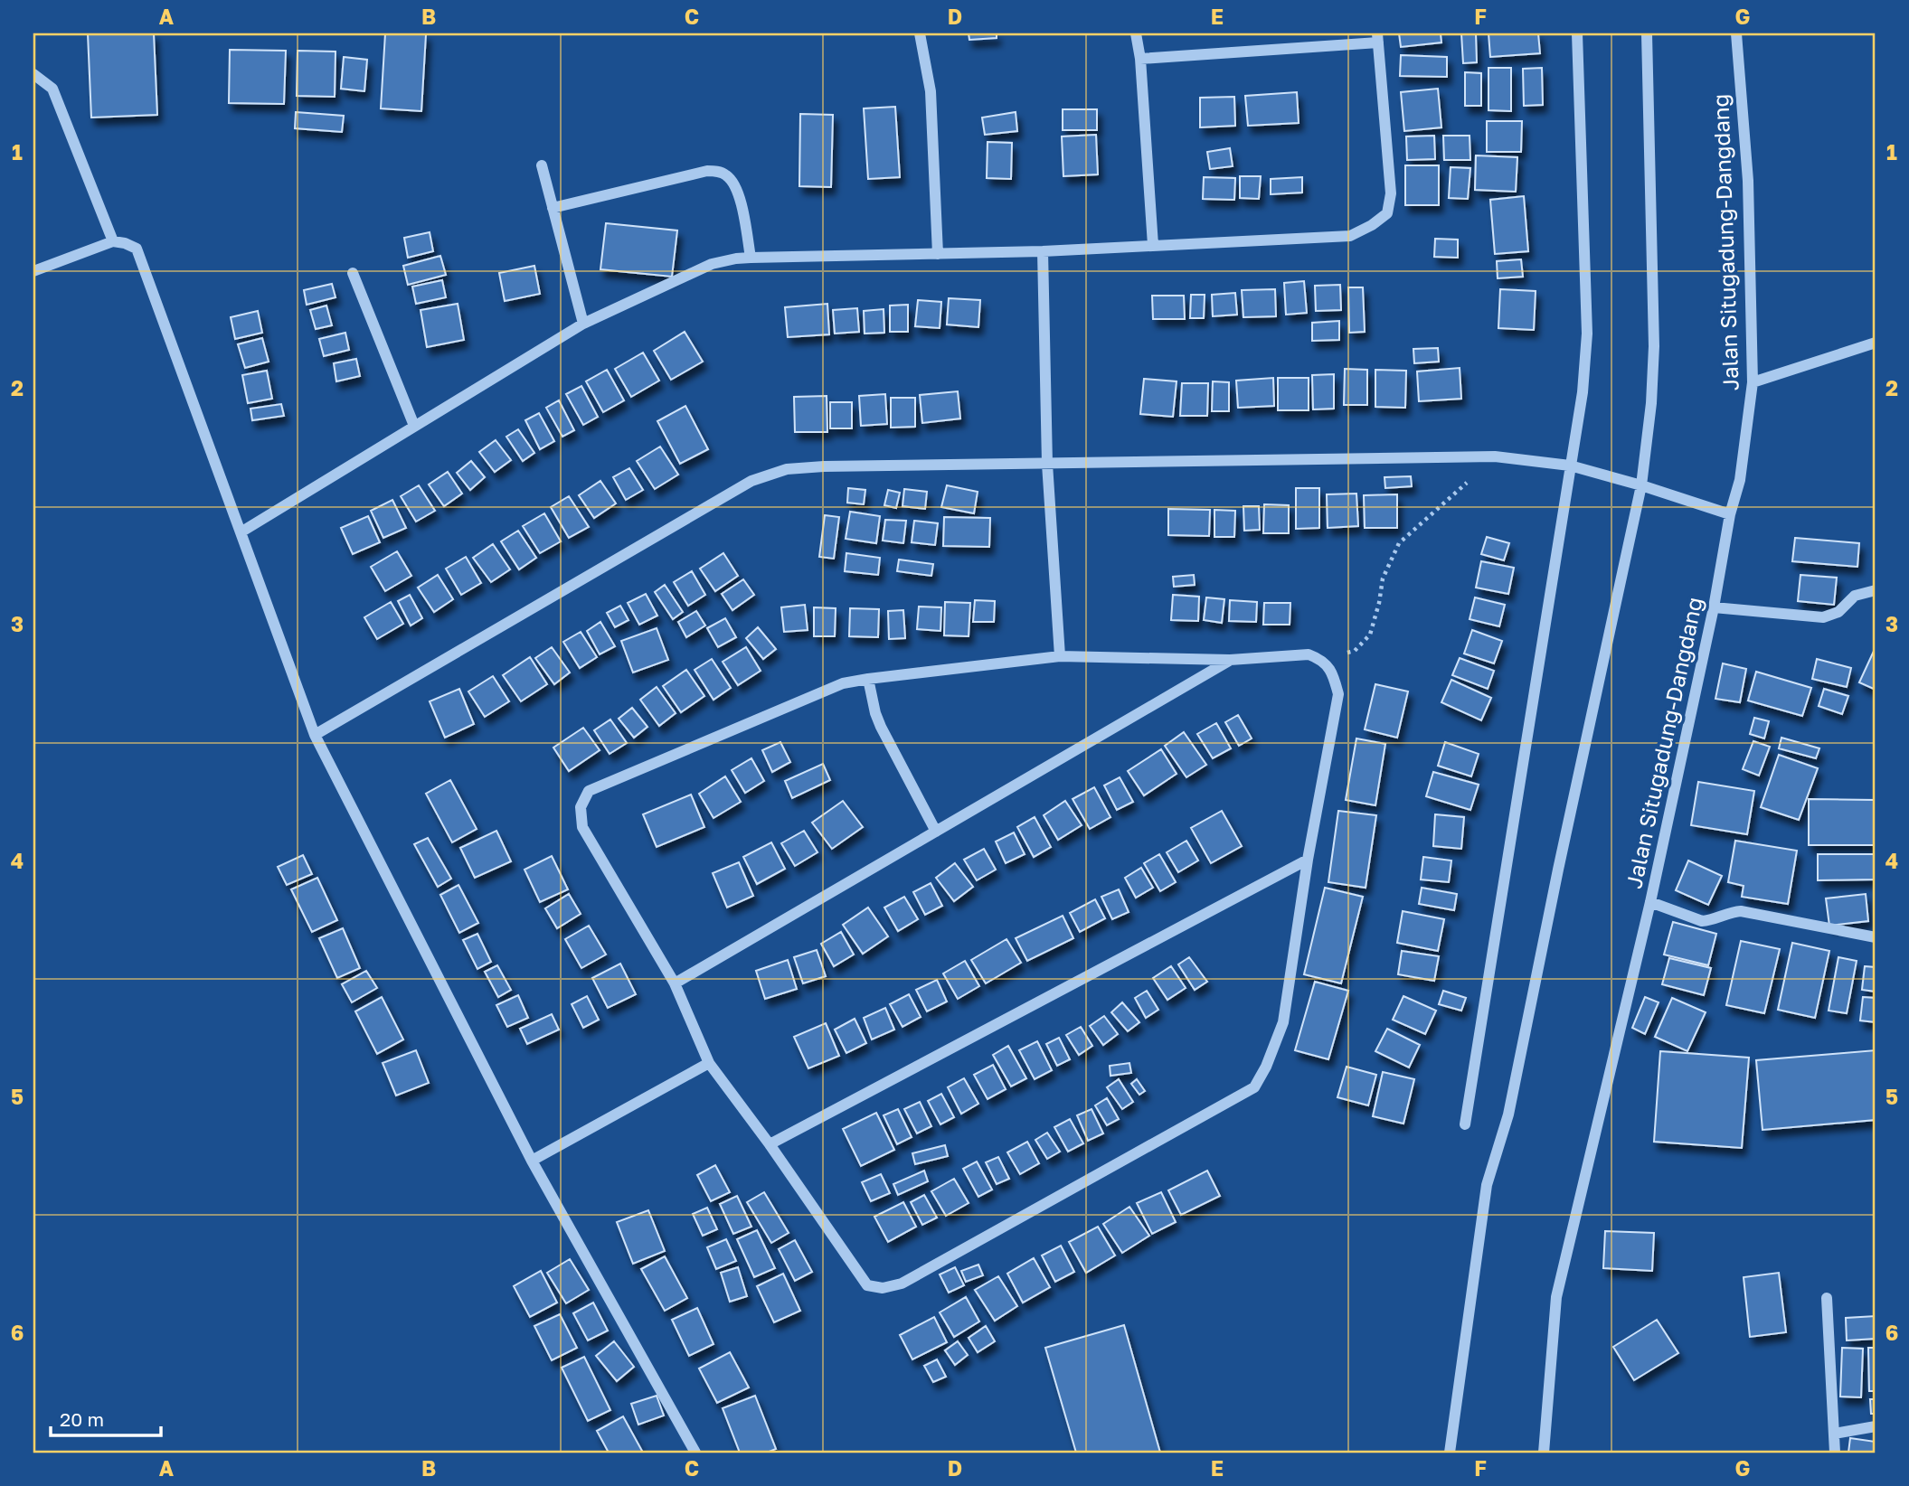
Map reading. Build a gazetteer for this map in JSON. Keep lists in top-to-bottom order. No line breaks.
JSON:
{"streets":{"street":["Jalan Situgadung-Dangdang"]},"scale_bar":"20 m","grid":{"columns":["A","B","C","D","E","F","G"],"rows":["1","2","3","4","5","6"]}}
